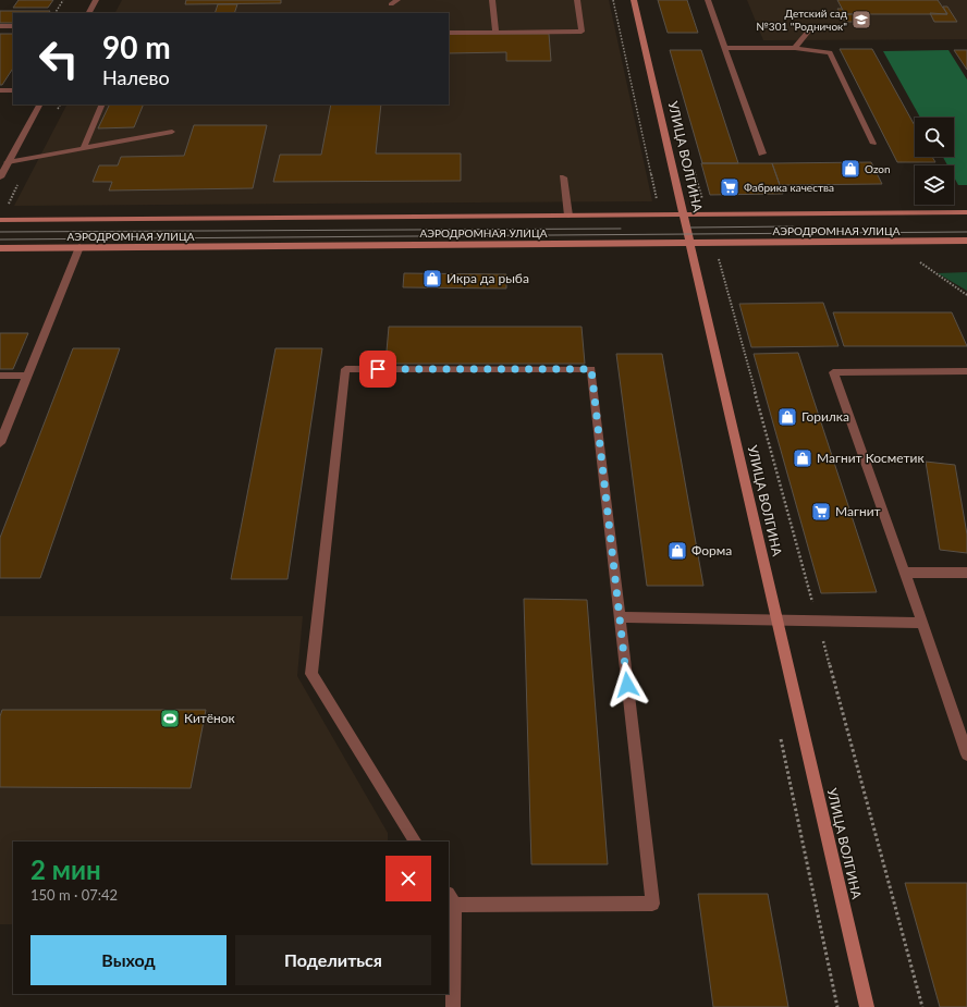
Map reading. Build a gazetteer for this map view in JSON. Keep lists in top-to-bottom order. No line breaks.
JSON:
{"streets":{"main road":["УЛИЦА ВОЛГИНА","АЭРОДРОМНАЯ УЛИЦА"]},"crossings":[["УЛИЦА ВОЛГИНА","АЭРОДРОМНАЯ УЛИЦА"]],"places":{"school or university":["Детский сад №301 \"Родничок\""],"shop":["Ozon","Икра да рыба","Горилка","Магнит Косметик","Форма"],"supermarket":["Фабрика качества","Магнит"],"sports":["Китёнок"]},"page":{"turn":["90 m","Налево"],"heading":["2 мин","150 m · 07:42"],"buttons":["Выход","Поделиться"]}}
